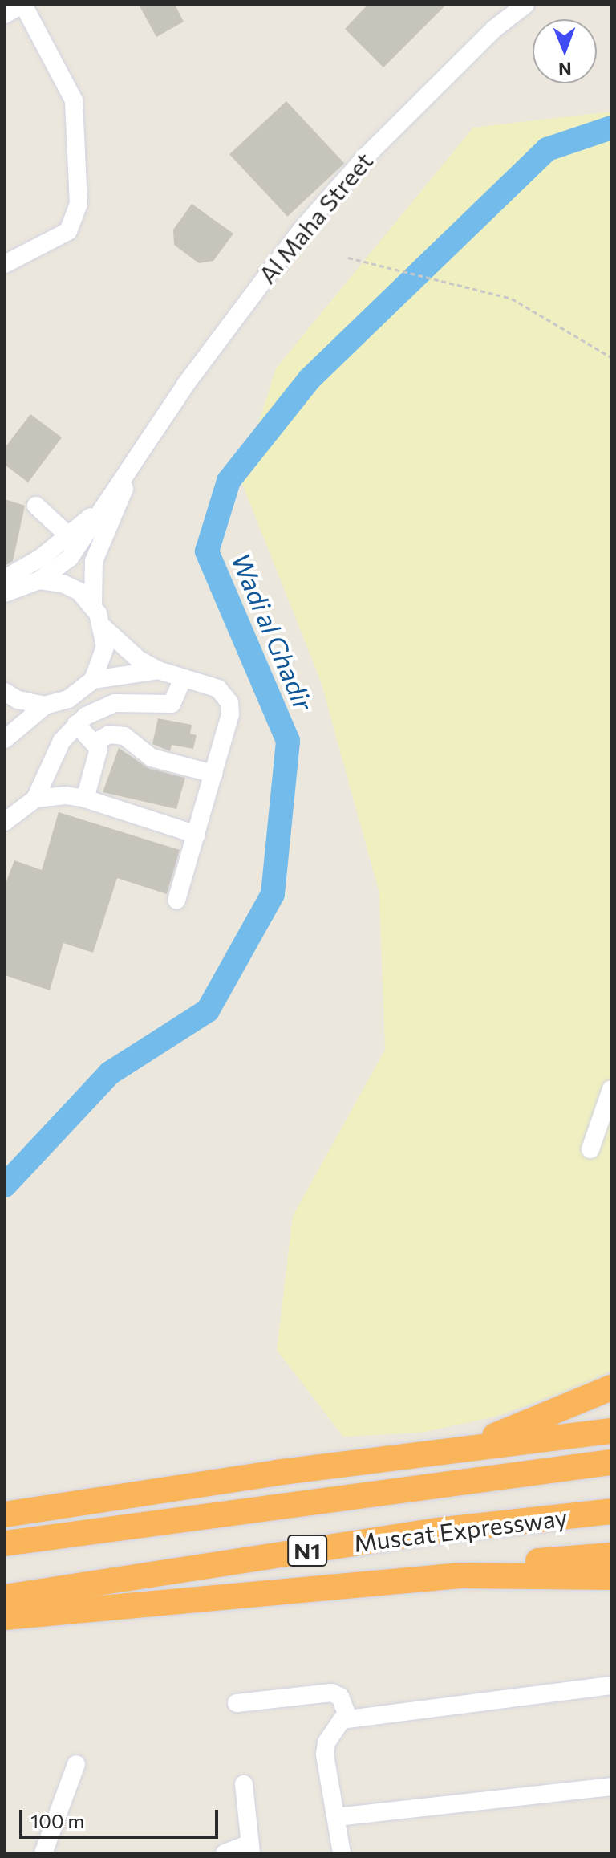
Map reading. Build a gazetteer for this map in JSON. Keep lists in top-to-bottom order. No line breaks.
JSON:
{"streets":{"highway":["Muscat Expressway","N1"],"street":["Al Maha Street"]},"water":["Wadi al Ghadir"],"scale_bar":"100 m","north":"bottom"}
